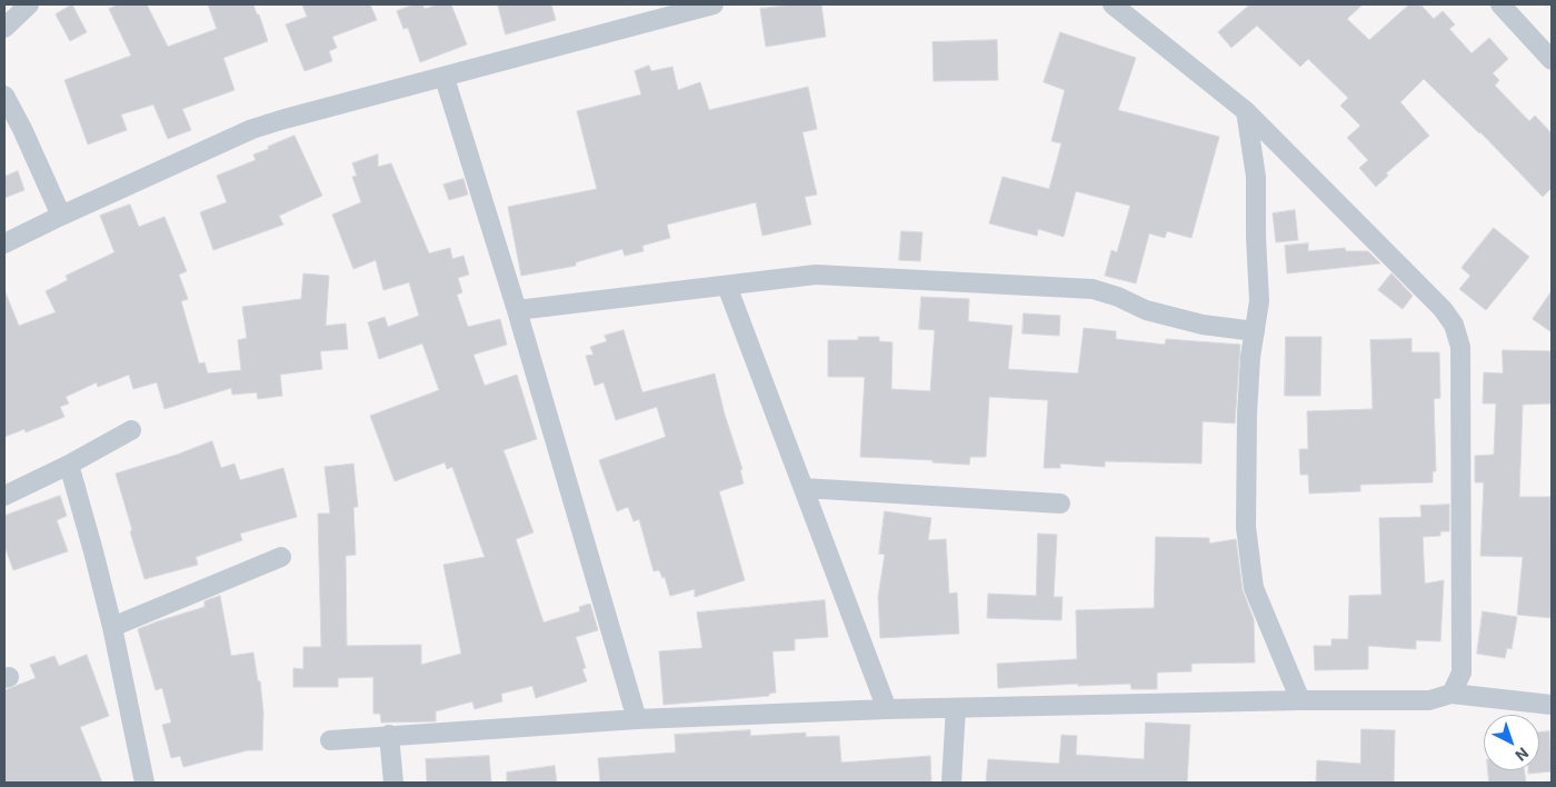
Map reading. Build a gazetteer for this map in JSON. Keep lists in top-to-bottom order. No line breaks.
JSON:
{"north":"bottom right"}
